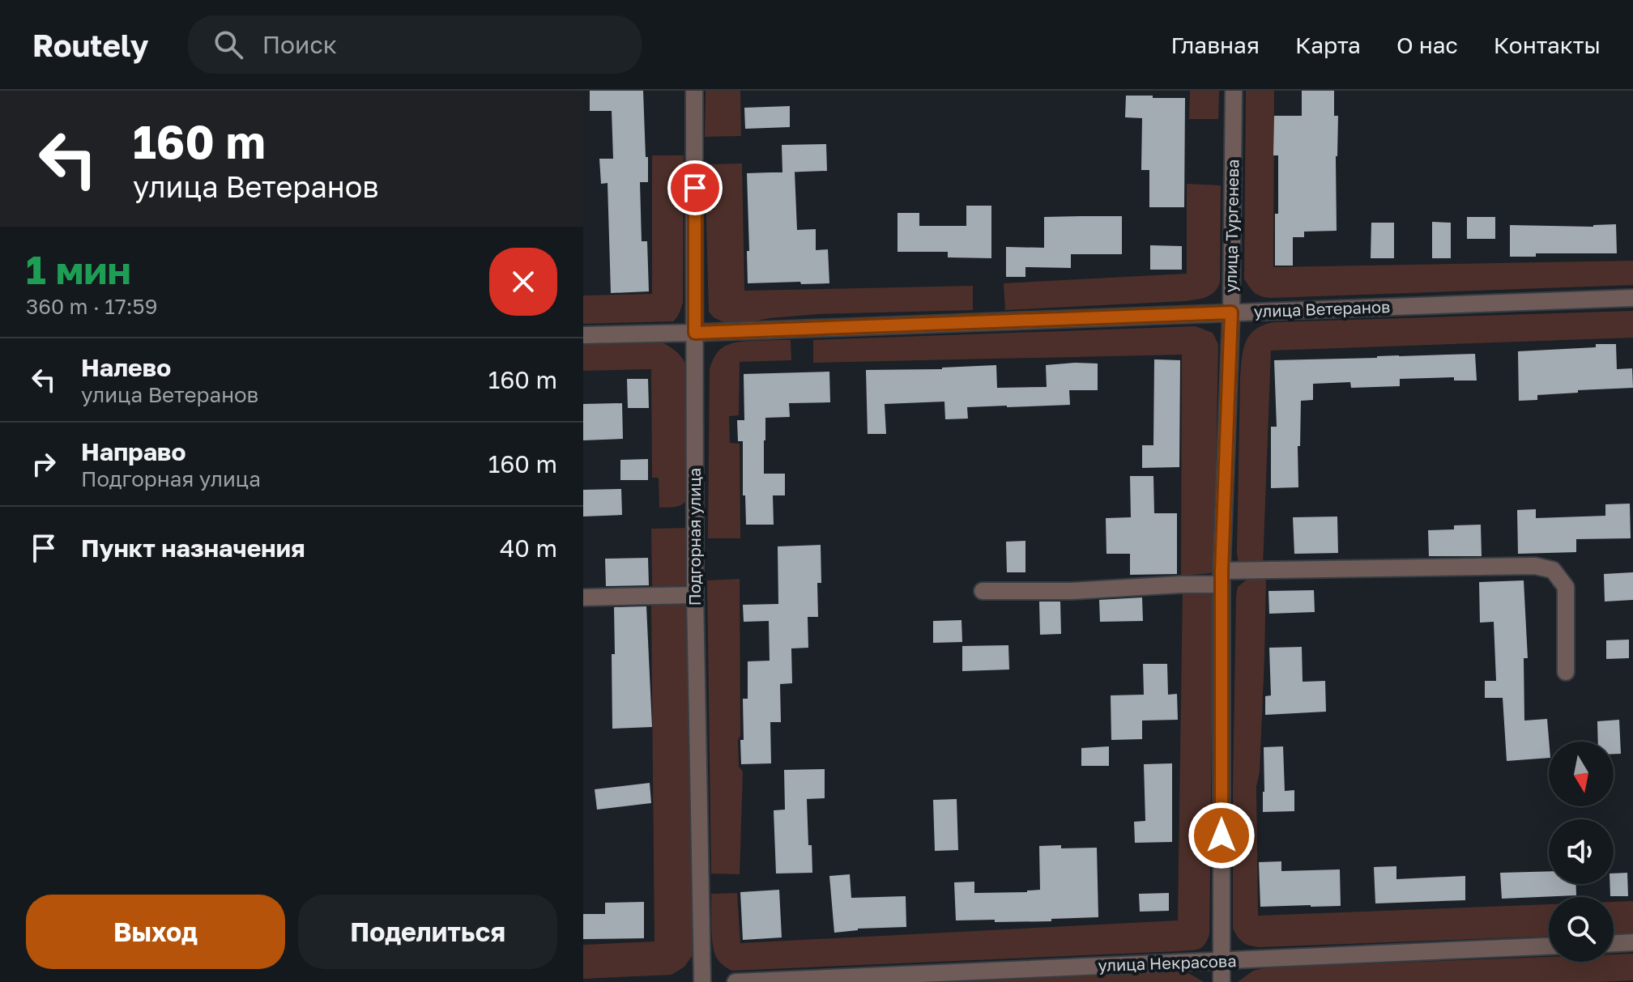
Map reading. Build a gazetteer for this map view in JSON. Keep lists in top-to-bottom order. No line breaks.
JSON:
{"streets":{"street":["улица Тургенева","улица Ветеранов","Подгорная улица","улица Некрасова"]},"crossings":[["улица Тургенева","улица Ветеранов"],["улица Тургенева","улица Некрасова"],["улица Ветеранов","Подгорная улица"]],"north":"bottom","page":{"header":"Routely","search":"Поиск","nav":["Главная","Карта","О нас","Контакты"],"turn":["160 m","улица Ветеранов"],"heading":["1 мин","360 m · 17:59"],"list":[{"name":"Налево","note":"улица Ветеранов","value":"160 m"},{"name":"Направо","note":"Подгорная улица","value":"160 m"},{"name":"Пункт назначения","value":"40 m"}],"buttons":["Выход","Поделиться"]}}
